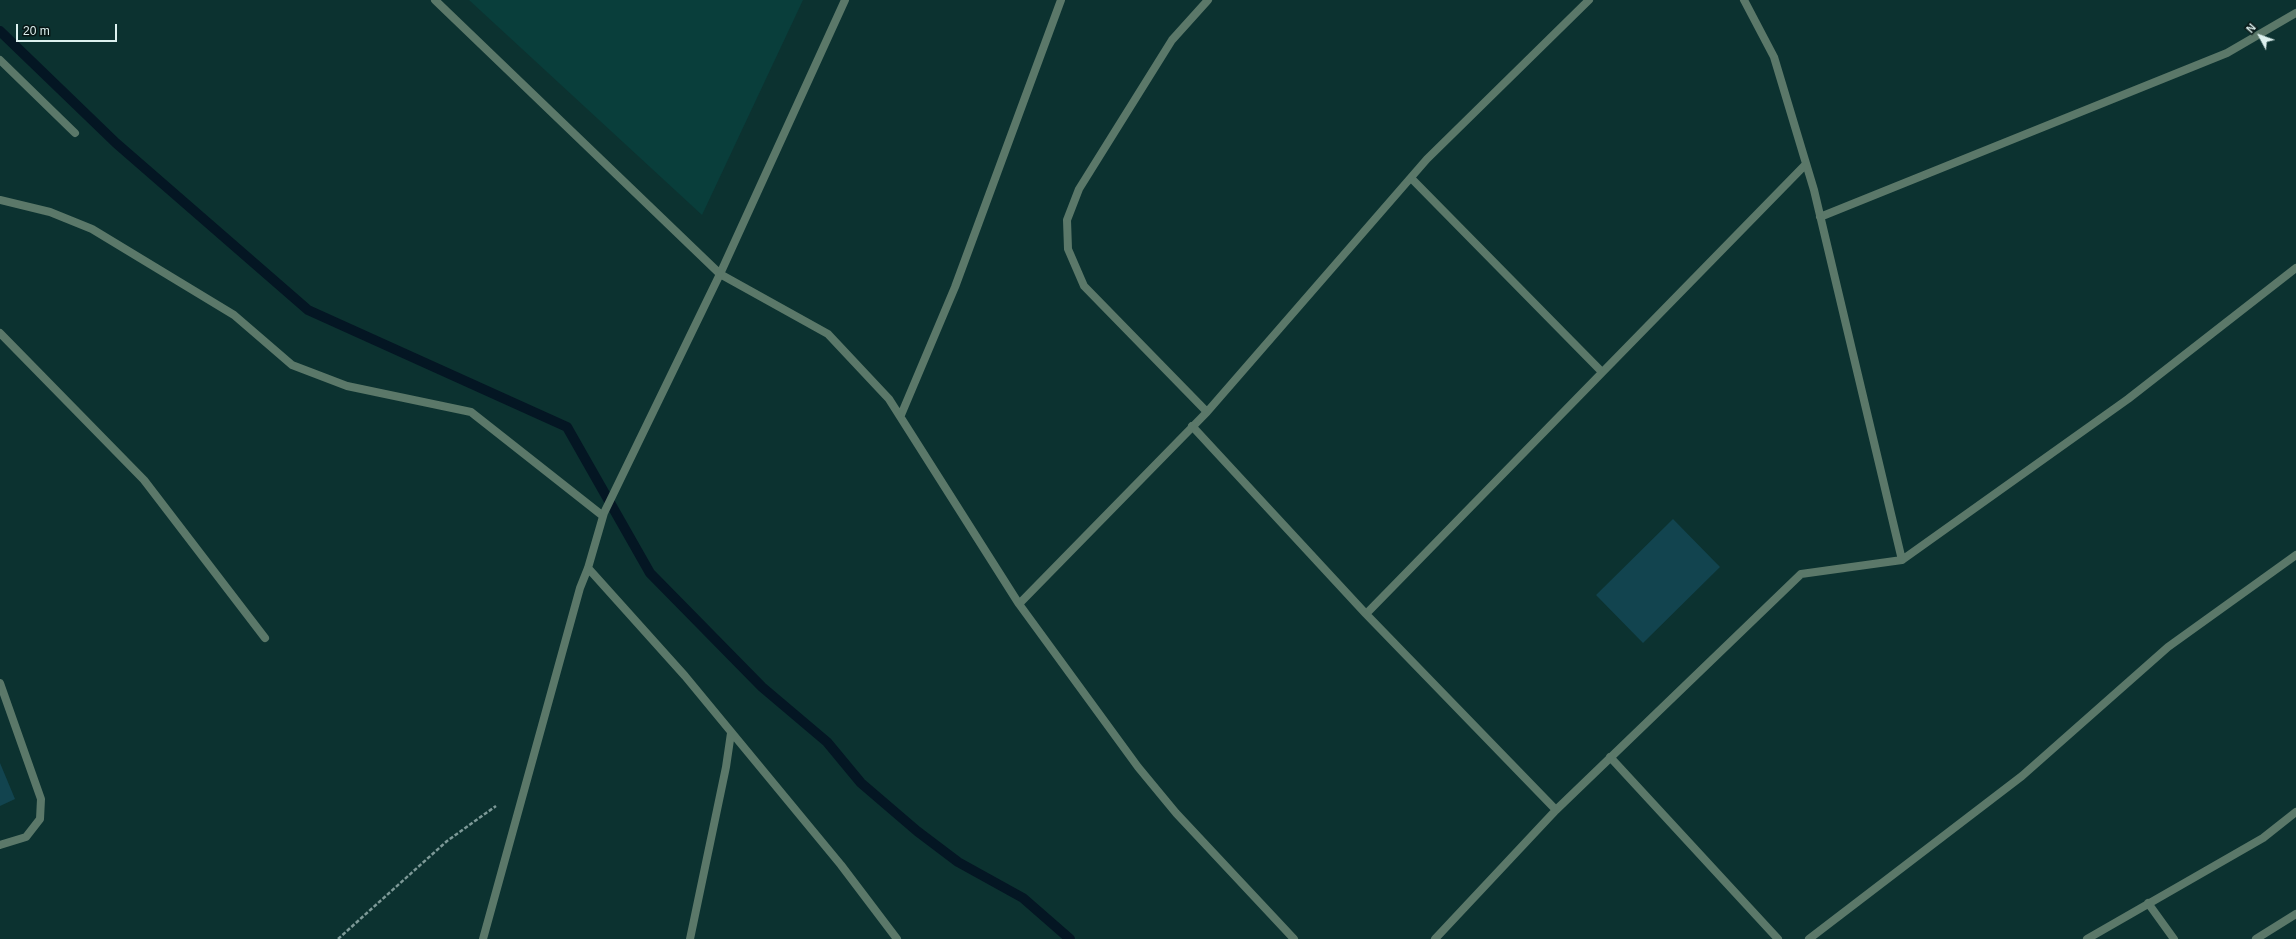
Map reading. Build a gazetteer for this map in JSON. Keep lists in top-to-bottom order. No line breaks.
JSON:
{"scale_bar":"20 m","north":"top left"}
